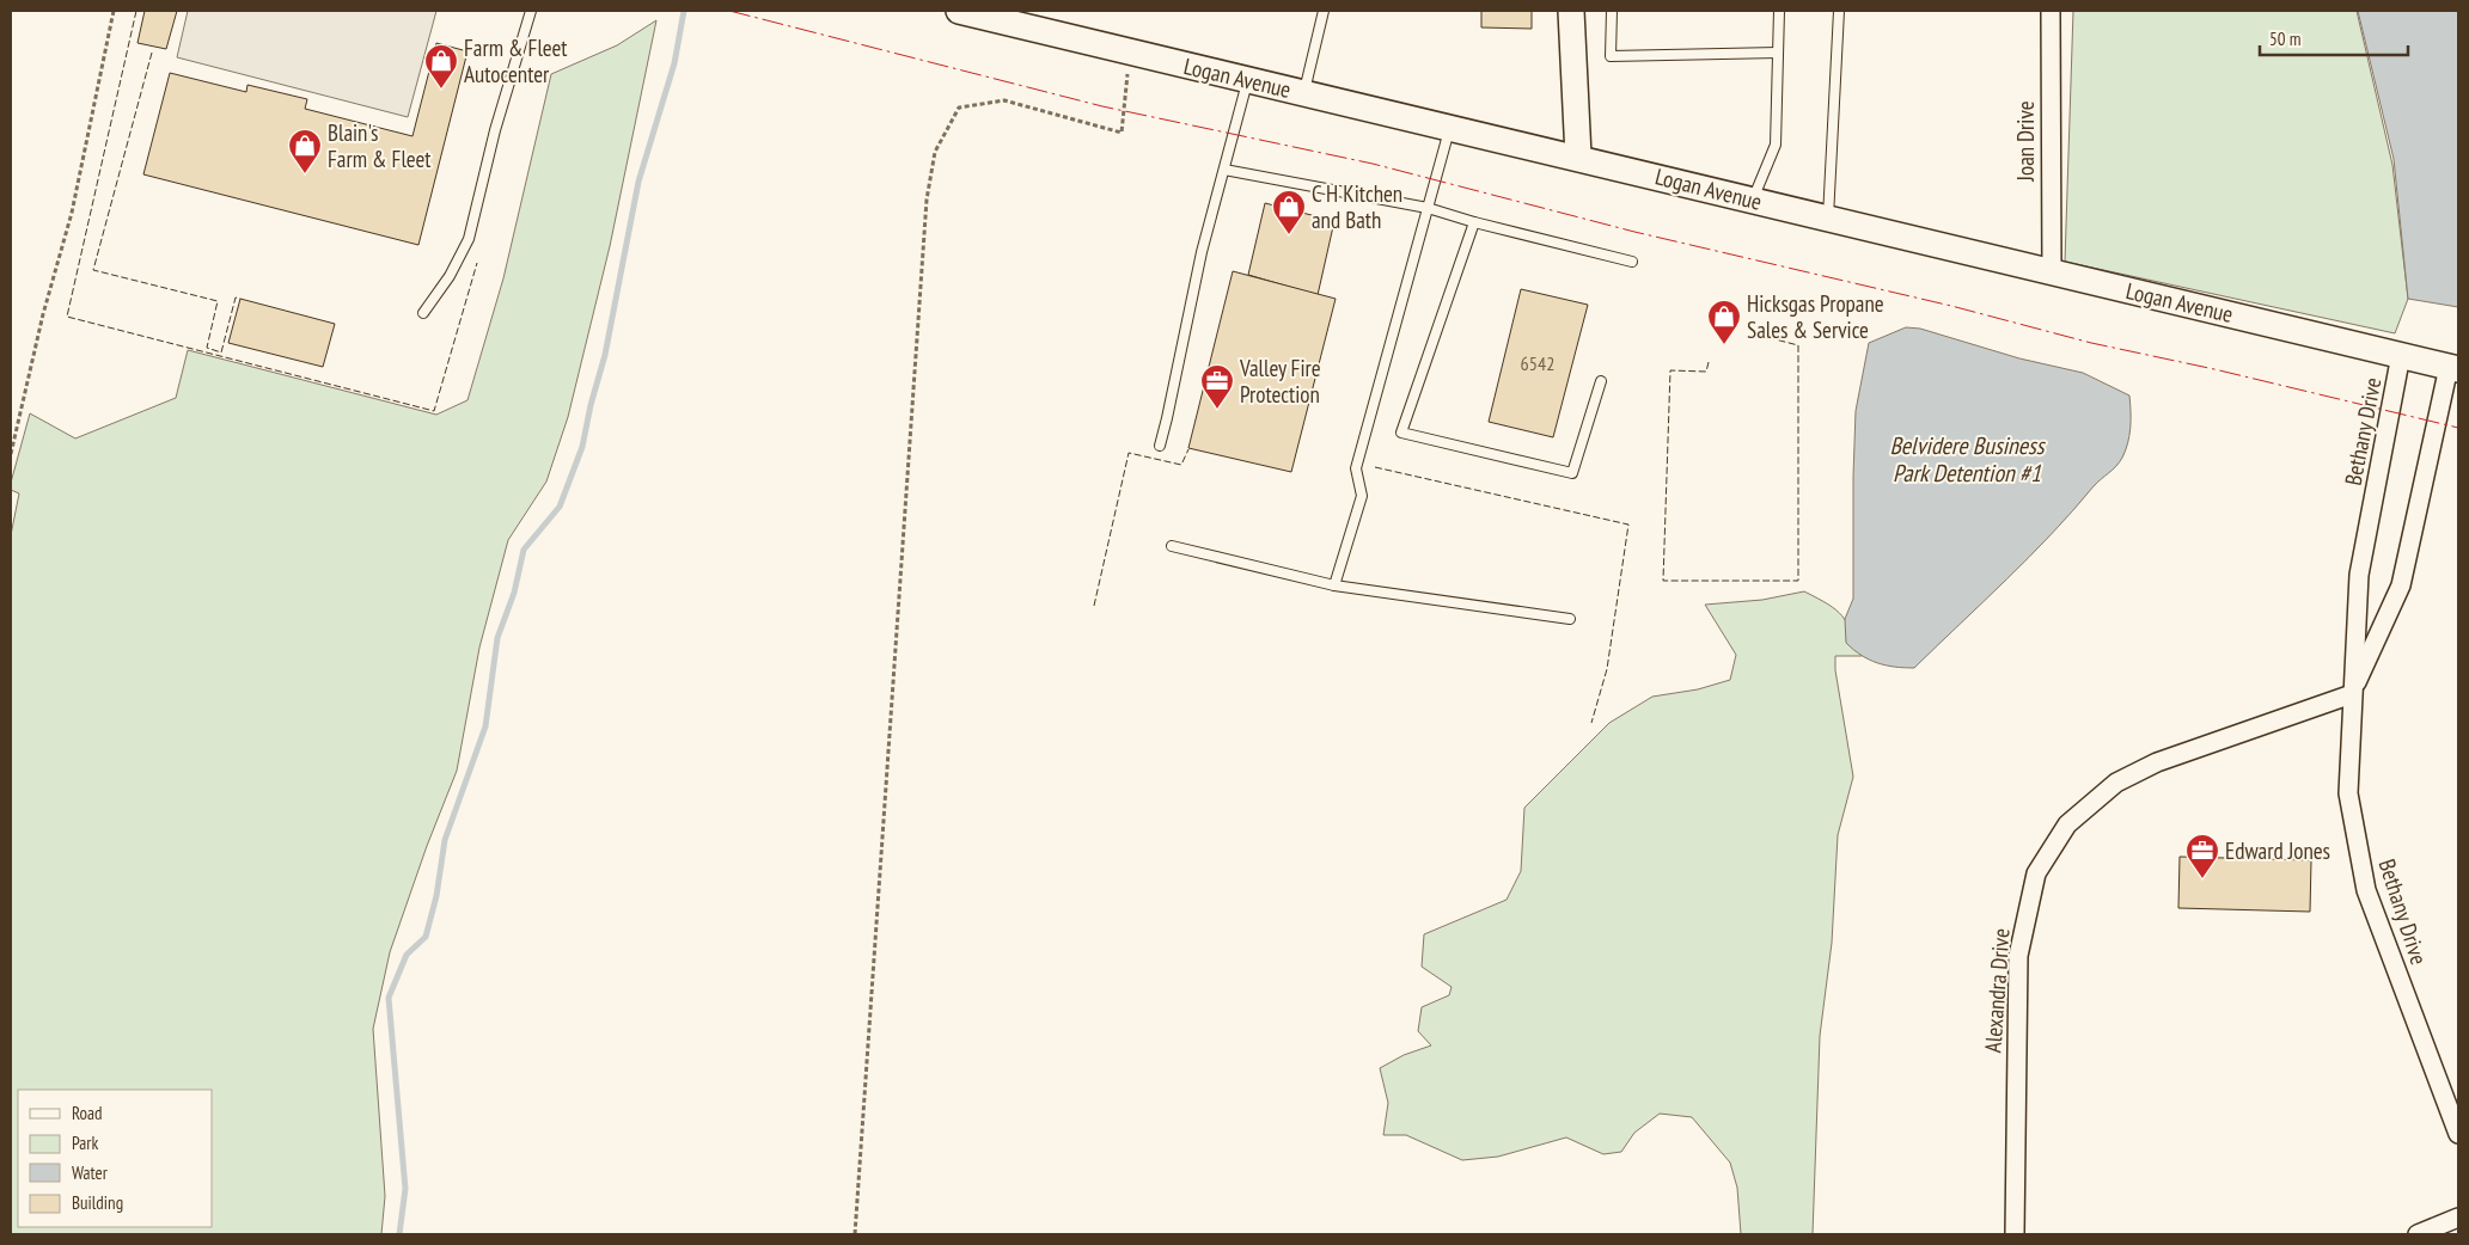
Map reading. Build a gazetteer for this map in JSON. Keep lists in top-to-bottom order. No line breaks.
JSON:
{"streets":{"main road":["Logan Avenue"],"street":["Joan Drive","Bethany Drive","Alexandra Drive"]},"crossings":[["Logan Avenue","Joan Drive"],["Logan Avenue","Bethany Drive"],["Bethany Drive","Alexandra Drive"]],"water":["Belvidere Business Park Detention #1"],"places":{"shop":["Farm & Fleet Autocenter","Blain's Farm & Fleet","C H Kitchen and Bath","Hicksgas Propane Sales & Service"],"office":["Valley Fire Protection","Edward Jones"]},"house_numbers":["6542"],"legend":["Road","Park","Water","Building"],"scale_bar":"50 m"}
